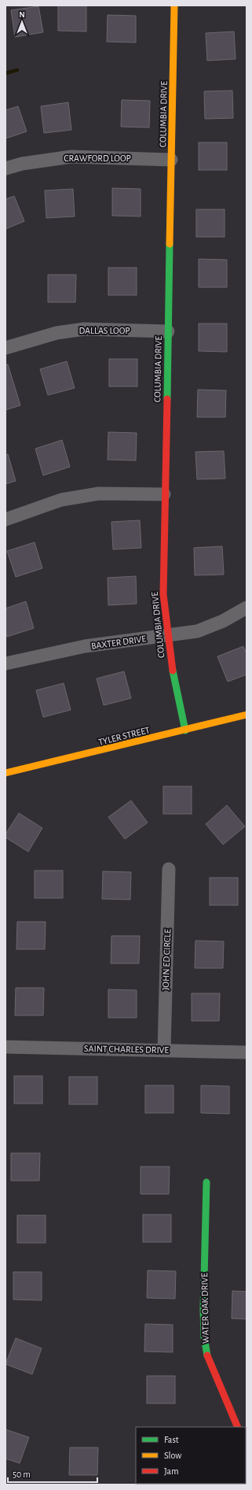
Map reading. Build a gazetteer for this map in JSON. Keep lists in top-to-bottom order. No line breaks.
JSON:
{"streets":{"street":["COLUMBIA DRIVE","CRAWFORD LOOP","DALLAS LOOP","BAXTER DRIVE","TYLER STREET","JOHN ED CIRCLE","SAINT CHARLES DRIVE","WATER OAK DRIVE"]},"crossings":[["COLUMBIA DRIVE","CRAWFORD LOOP"],["COLUMBIA DRIVE","DALLAS LOOP"],["COLUMBIA DRIVE","BAXTER DRIVE"],["COLUMBIA DRIVE","TYLER STREET"],["JOHN ED CIRCLE","SAINT CHARLES DRIVE"]],"legend":["Fast","Slow","Jam"],"scale_bar":"50 m","north":"top"}
